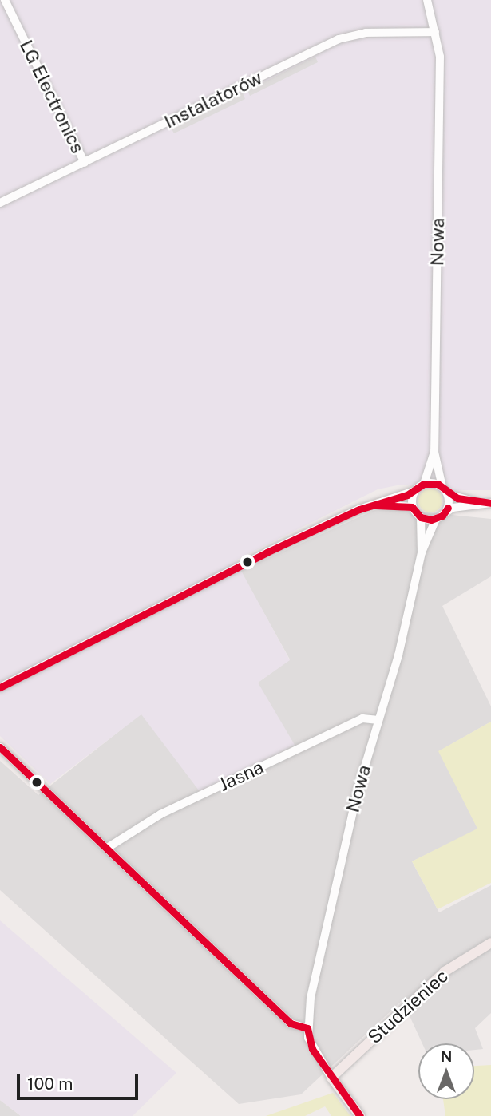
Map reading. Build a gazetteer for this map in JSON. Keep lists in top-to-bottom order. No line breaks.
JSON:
{"streets":{"main road":["Studzieniec"],"street":["LG Electronics","Instalatorów","Nowa","Jasna"]},"crossings":[["LG Electronics","Instalatorów"],["Instalatorów","Nowa"],["Nowa","Jasna"]],"scale_bar":"100 m","north":"top"}
